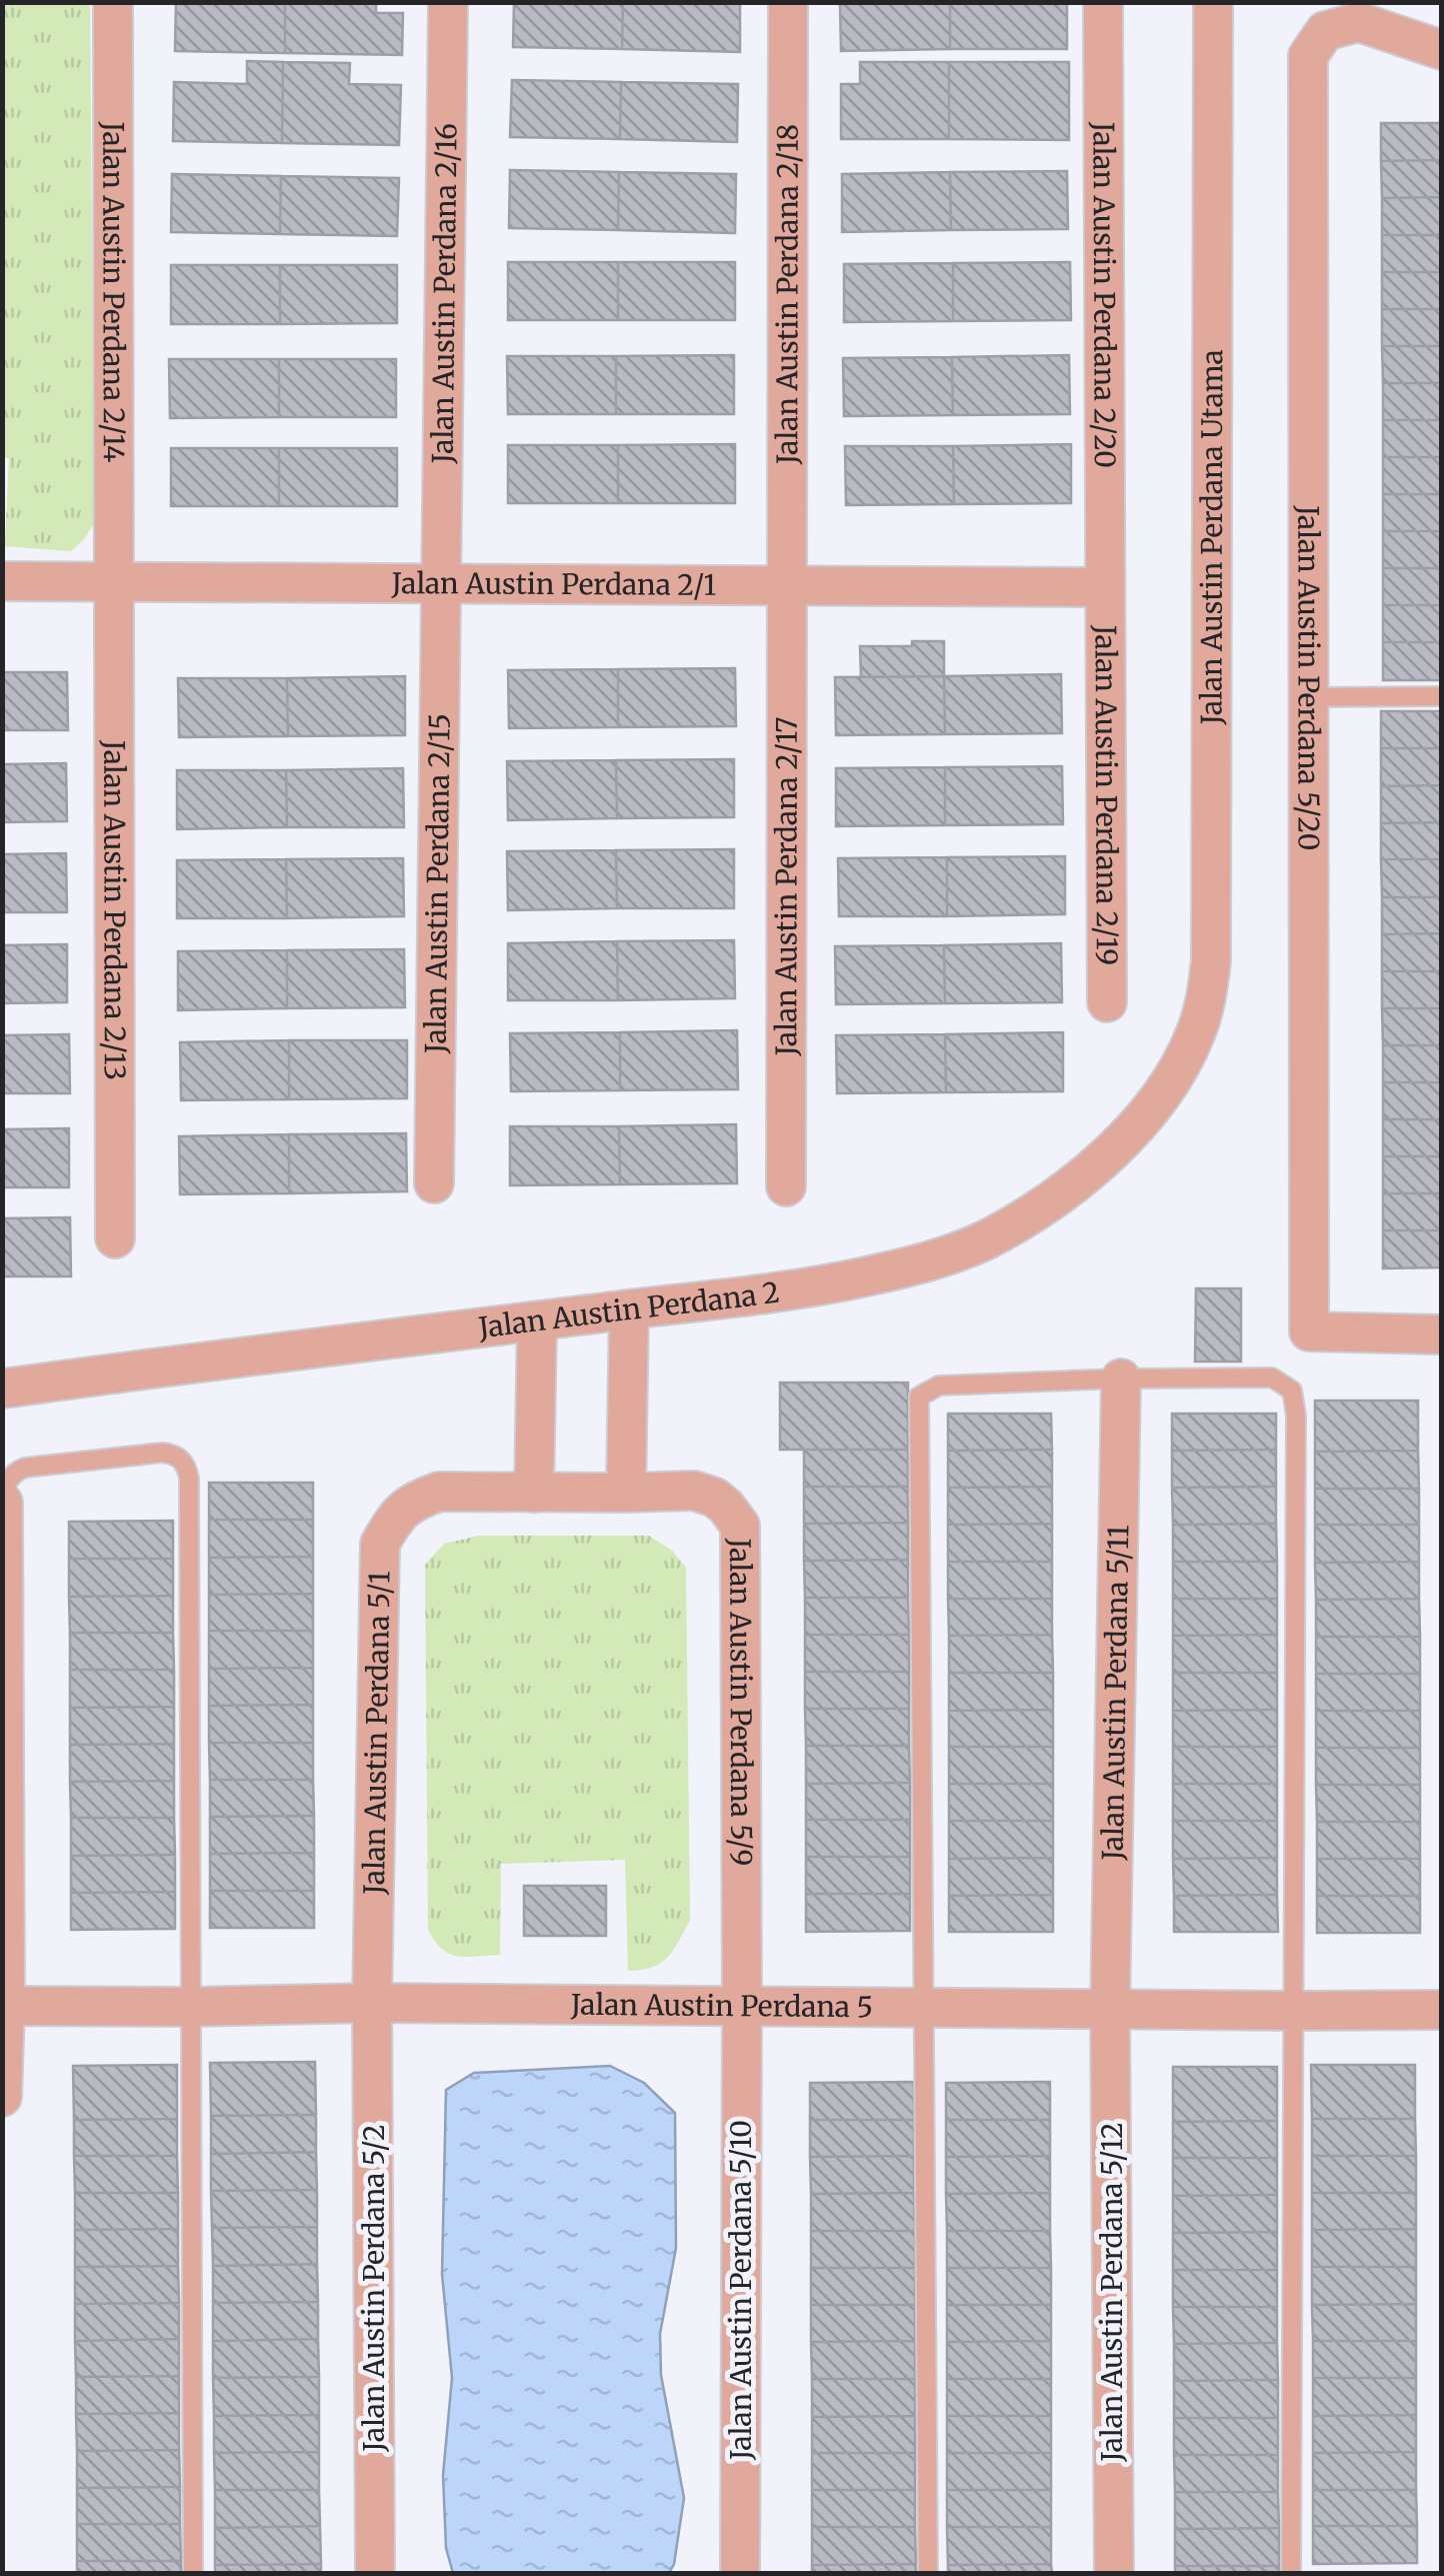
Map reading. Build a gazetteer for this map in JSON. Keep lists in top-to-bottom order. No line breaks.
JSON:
{"streets":{"street":["Jalan Austin Perdana 2/14","Jalan Austin Perdana 2/16","Jalan Austin Perdana 2/18","Jalan Austin Perdana 2/20","Jalan Austin Perdana Utama","Jalan Austin Perdana 2/1","Jalan Austin Perdana 5/20","Jalan Austin Perdana 2/19","Jalan Austin Perdana 2/15","Jalan Austin Perdana 2/17","Jalan Austin Perdana 2/13","Jalan Austin Perdana 2","Jalan Austin Perdana 5/11","Jalan Austin Perdana 5/9","Jalan Austin Perdana 5/1","Jalan Austin Perdana 5","Jalan Austin Perdana 5/2","Jalan Austin Perdana 5/10","Jalan Austin Perdana 5/12"]},"crossings":[["Jalan Austin Perdana 2/14","Jalan Austin Perdana 2/1"],["Jalan Austin Perdana 2/14","Jalan Austin Perdana 2/13"],["Jalan Austin Perdana 2/16","Jalan Austin Perdana 2/1"],["Jalan Austin Perdana 2/16","Jalan Austin Perdana 2/15"],["Jalan Austin Perdana 2/18","Jalan Austin Perdana 2/1"],["Jalan Austin Perdana 2/18","Jalan Austin Perdana 2/17"],["Jalan Austin Perdana 2/20","Jalan Austin Perdana 2/1"],["Jalan Austin Perdana 2/20","Jalan Austin Perdana 2/19"],["Jalan Austin Perdana Utama","Jalan Austin Perdana 2"],["Jalan Austin Perdana 2/1","Jalan Austin Perdana 2/19"],["Jalan Austin Perdana 2/1","Jalan Austin Perdana 2/15"],["Jalan Austin Perdana 2/1","Jalan Austin Perdana 2/17"],["Jalan Austin Perdana 2/1","Jalan Austin Perdana 2/13"],["Jalan Austin Perdana 5/11","Jalan Austin Perdana 5"],["Jalan Austin Perdana 5/11","Jalan Austin Perdana 5/12"],["Jalan Austin Perdana 5/9","Jalan Austin Perdana 5/1"],["Jalan Austin Perdana 5/9","Jalan Austin Perdana 5"],["Jalan Austin Perdana 5/9","Jalan Austin Perdana 5/10"],["Jalan Austin Perdana 5/1","Jalan Austin Perdana 5"],["Jalan Austin Perdana 5/1","Jalan Austin Perdana 5/2"],["Jalan Austin Perdana 5","Jalan Austin Perdana 5/2"],["Jalan Austin Perdana 5","Jalan Austin Perdana 5/10"],["Jalan Austin Perdana 5","Jalan Austin Perdana 5/12"]]}
